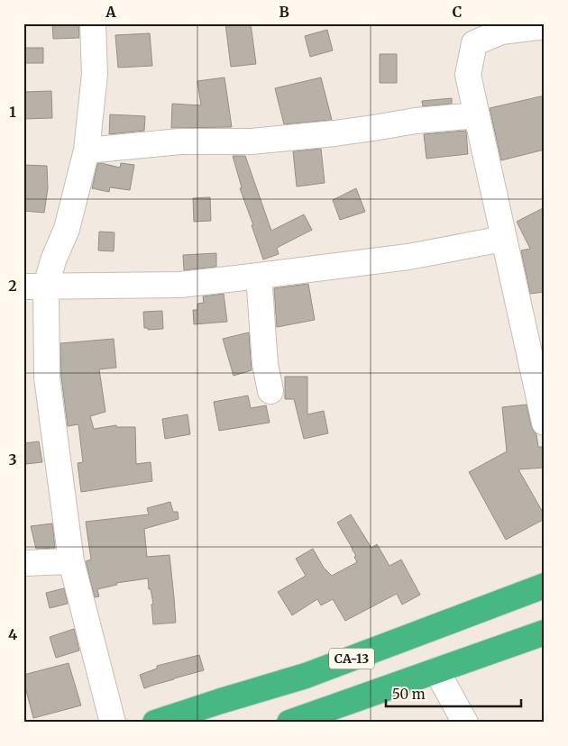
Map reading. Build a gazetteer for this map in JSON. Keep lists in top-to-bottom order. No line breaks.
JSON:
{"streets":{"highway":["CA-13"]},"scale_bar":"50 m","grid":{"columns":["A","B","C"],"rows":["1","2","3","4"]}}
